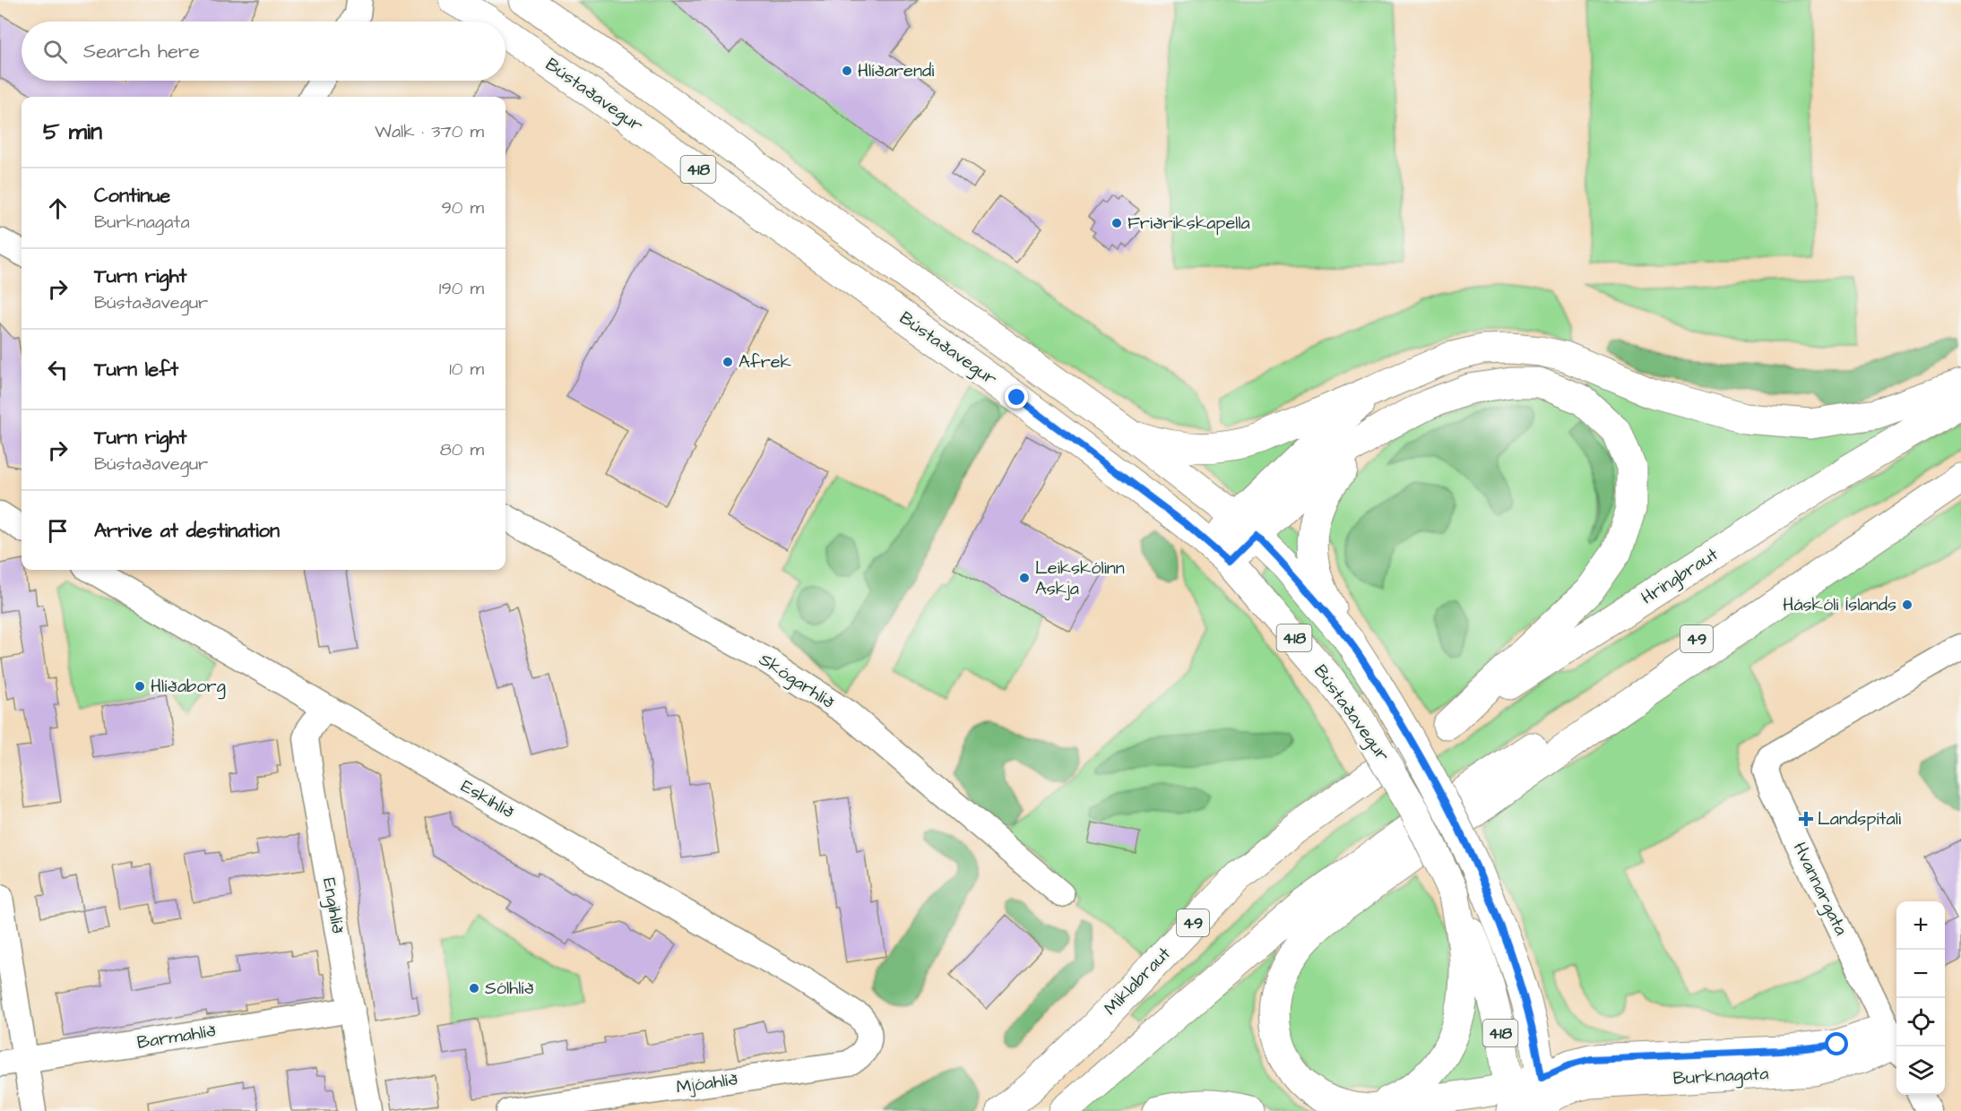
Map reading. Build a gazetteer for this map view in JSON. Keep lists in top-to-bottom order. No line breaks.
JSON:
{"streets":{"main road":["Bústaðavegur","418","Hringbraut","49","Miklabraut","Burknagata"],"street":["Skógarhlíð","Eskihlíð","Hvannargata","Engihlíð","Barmahlíð","Mjóahlíð"]},"crossings":[["Bústaðavegur","Burknagata"],["Hringbraut","Miklabraut"],["Eskihlíð","Engihlíð"],["Eskihlíð","Mjóahlíð"],["Hvannargata","Burknagata"],["Engihlíð","Barmahlíð"]],"places":{"other":["Hlíðarendi","Friðrikskapella","Afrek","Leikskólinn Askja","Háskóli Íslands","Hlíðaborg","Sólhlíð"],"health":["Landspítali"]},"page":{"search":"Search here","heading":["5 min","Walk · 370 m"],"list":[["Continue","Burknagata","90 m"],["Turn right","Bústaðavegur","190 m"],["Turn left","10 m"],["Turn right","Bústaðavegur","80 m"],"Arrive at destination"],"map_buttons":["+","−"]}}
